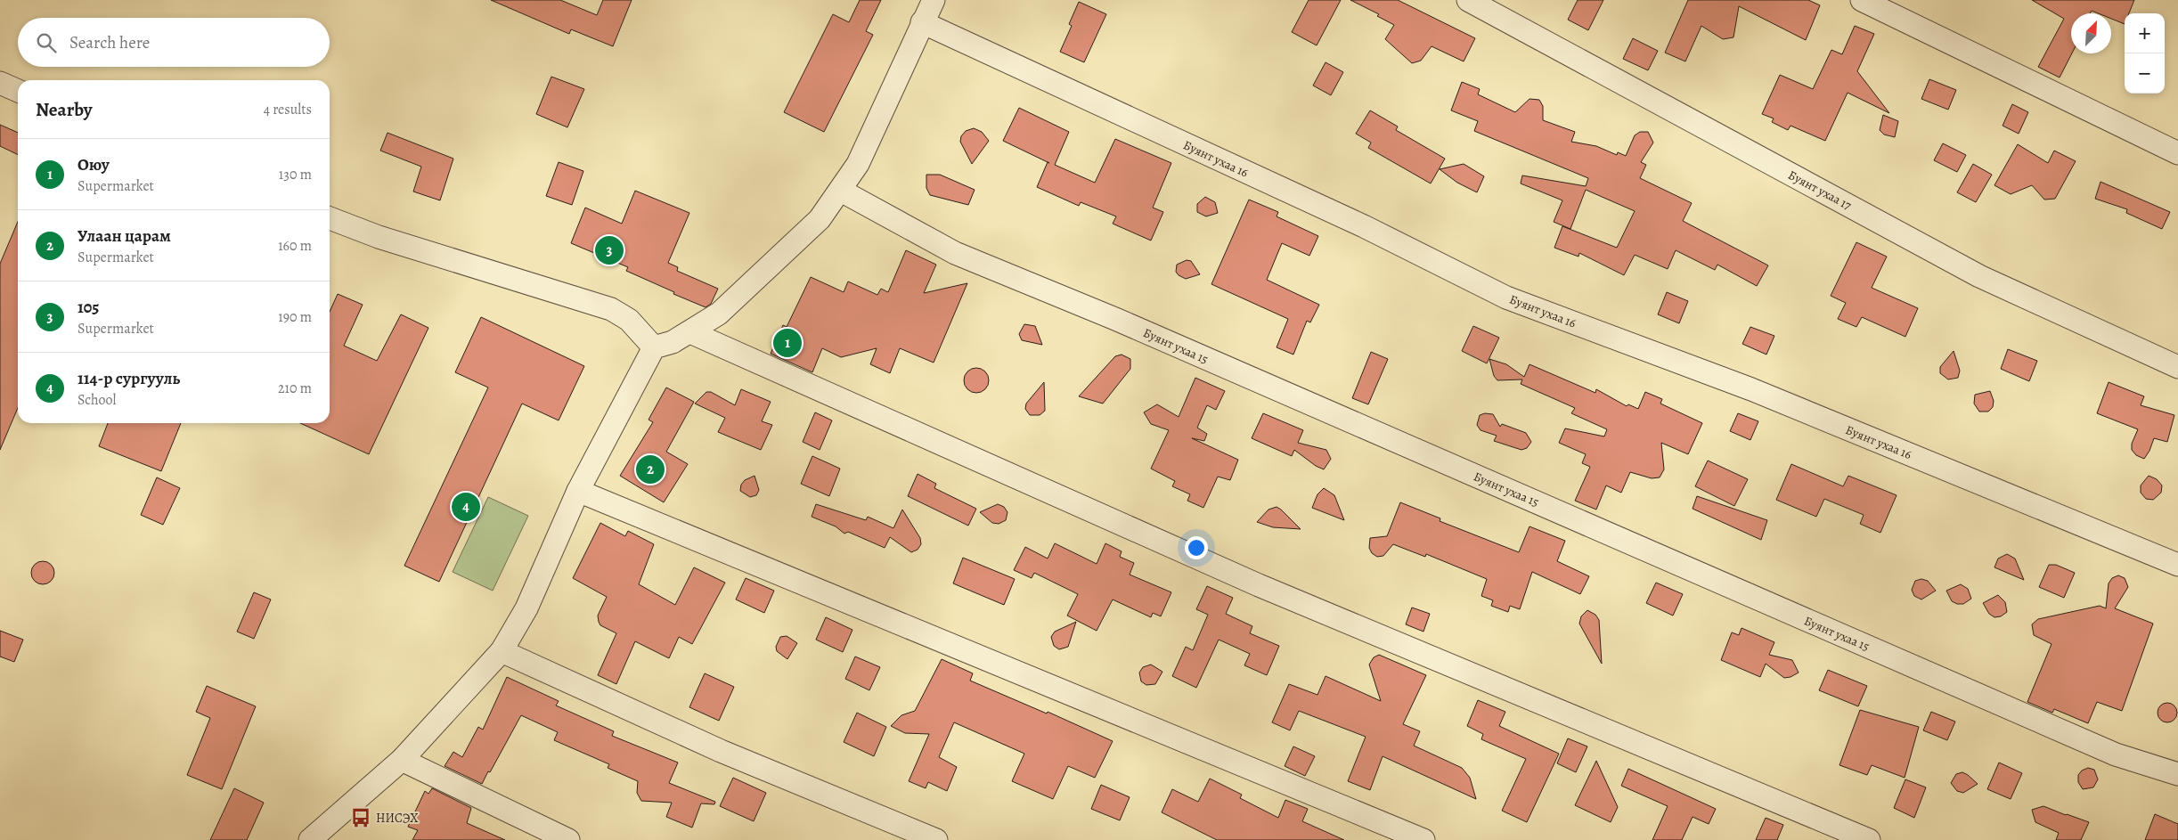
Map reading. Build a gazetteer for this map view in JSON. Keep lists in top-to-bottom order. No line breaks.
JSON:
{"streets":{"street":["Буянт ухаа 16","Буянт ухаа 17","Буянт ухаа 15"]},"places":{"bus stop":["НИСЭХ"]},"north":"top right","page":{"map_buttons":["+","−"],"search":"Search here","heading":["Nearby","4 results"],"list":[{"mark":"1","name":"Оюу","note":"Supermarket","value":"130 m"},{"mark":"2","name":"Улаан царам","note":"Supermarket","value":"160 m"},{"mark":"3","name":"105","note":"Supermarket","value":"190 m"},{"mark":"4","name":"114-р сургууль","note":"School","value":"210 m"}],"pins":["3","1","2","4"]}}
